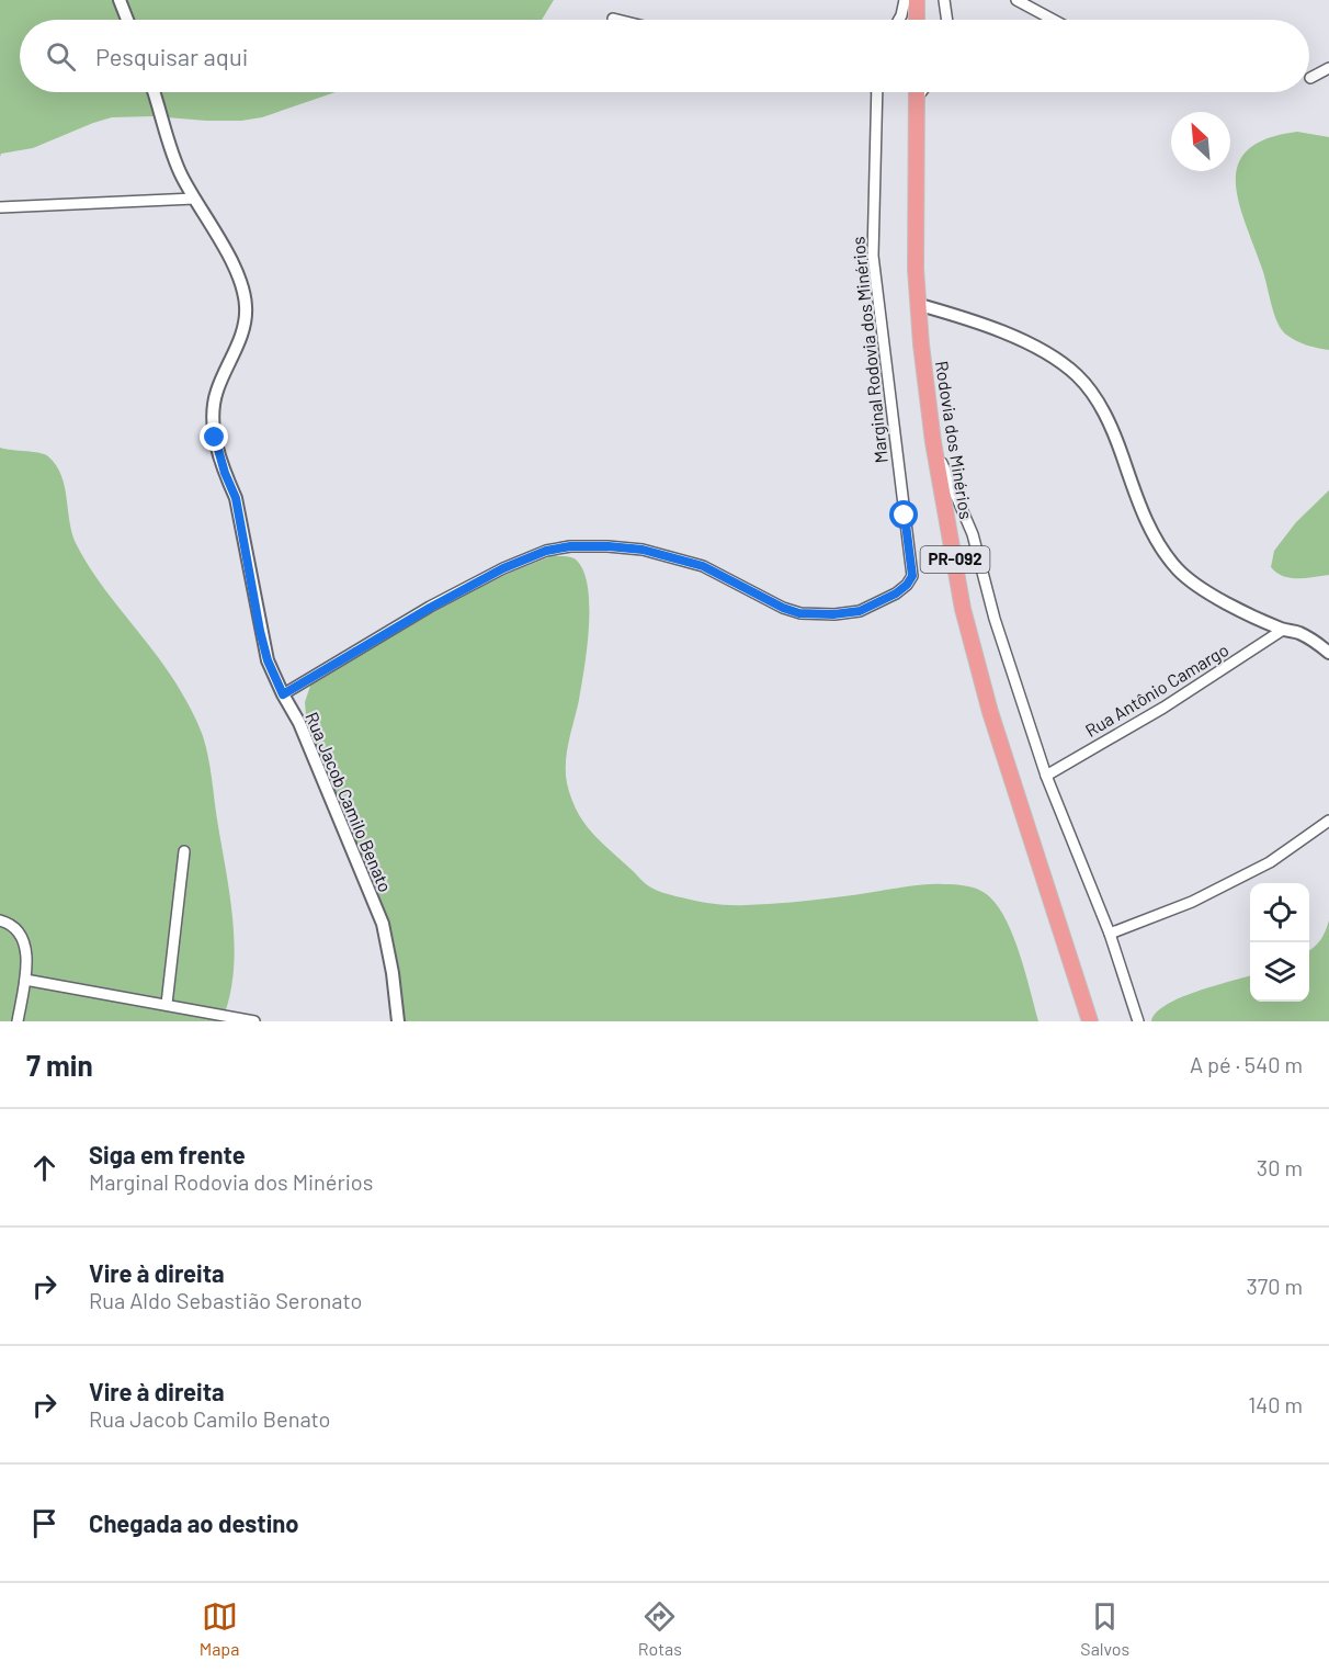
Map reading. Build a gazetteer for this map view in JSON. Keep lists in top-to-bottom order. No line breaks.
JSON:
{"streets":{"main road":["Rodovia dos Minérios","PR-092"],"street":["Marginal Rodovia dos Minérios","Rua Antônio Camargo","Rua Jacob Camilo Benato"]},"crossings":[["Marginal Rodovia dos Minérios","Rua Jacob Camilo Benato"]],"north":"top left","page":{"search":"Pesquisar aqui","heading":["7 min","A pé · 540 m"],"list":[["Siga em frente","Marginal Rodovia dos Minérios","30 m"],["Vire à direita","Rua Aldo Sebastião Seronato","370 m"],["Vire à direita","Rua Jacob Camilo Benato","140 m"],"Chegada ao destino"],"nav":["Mapa","Rotas","Salvos"]}}
